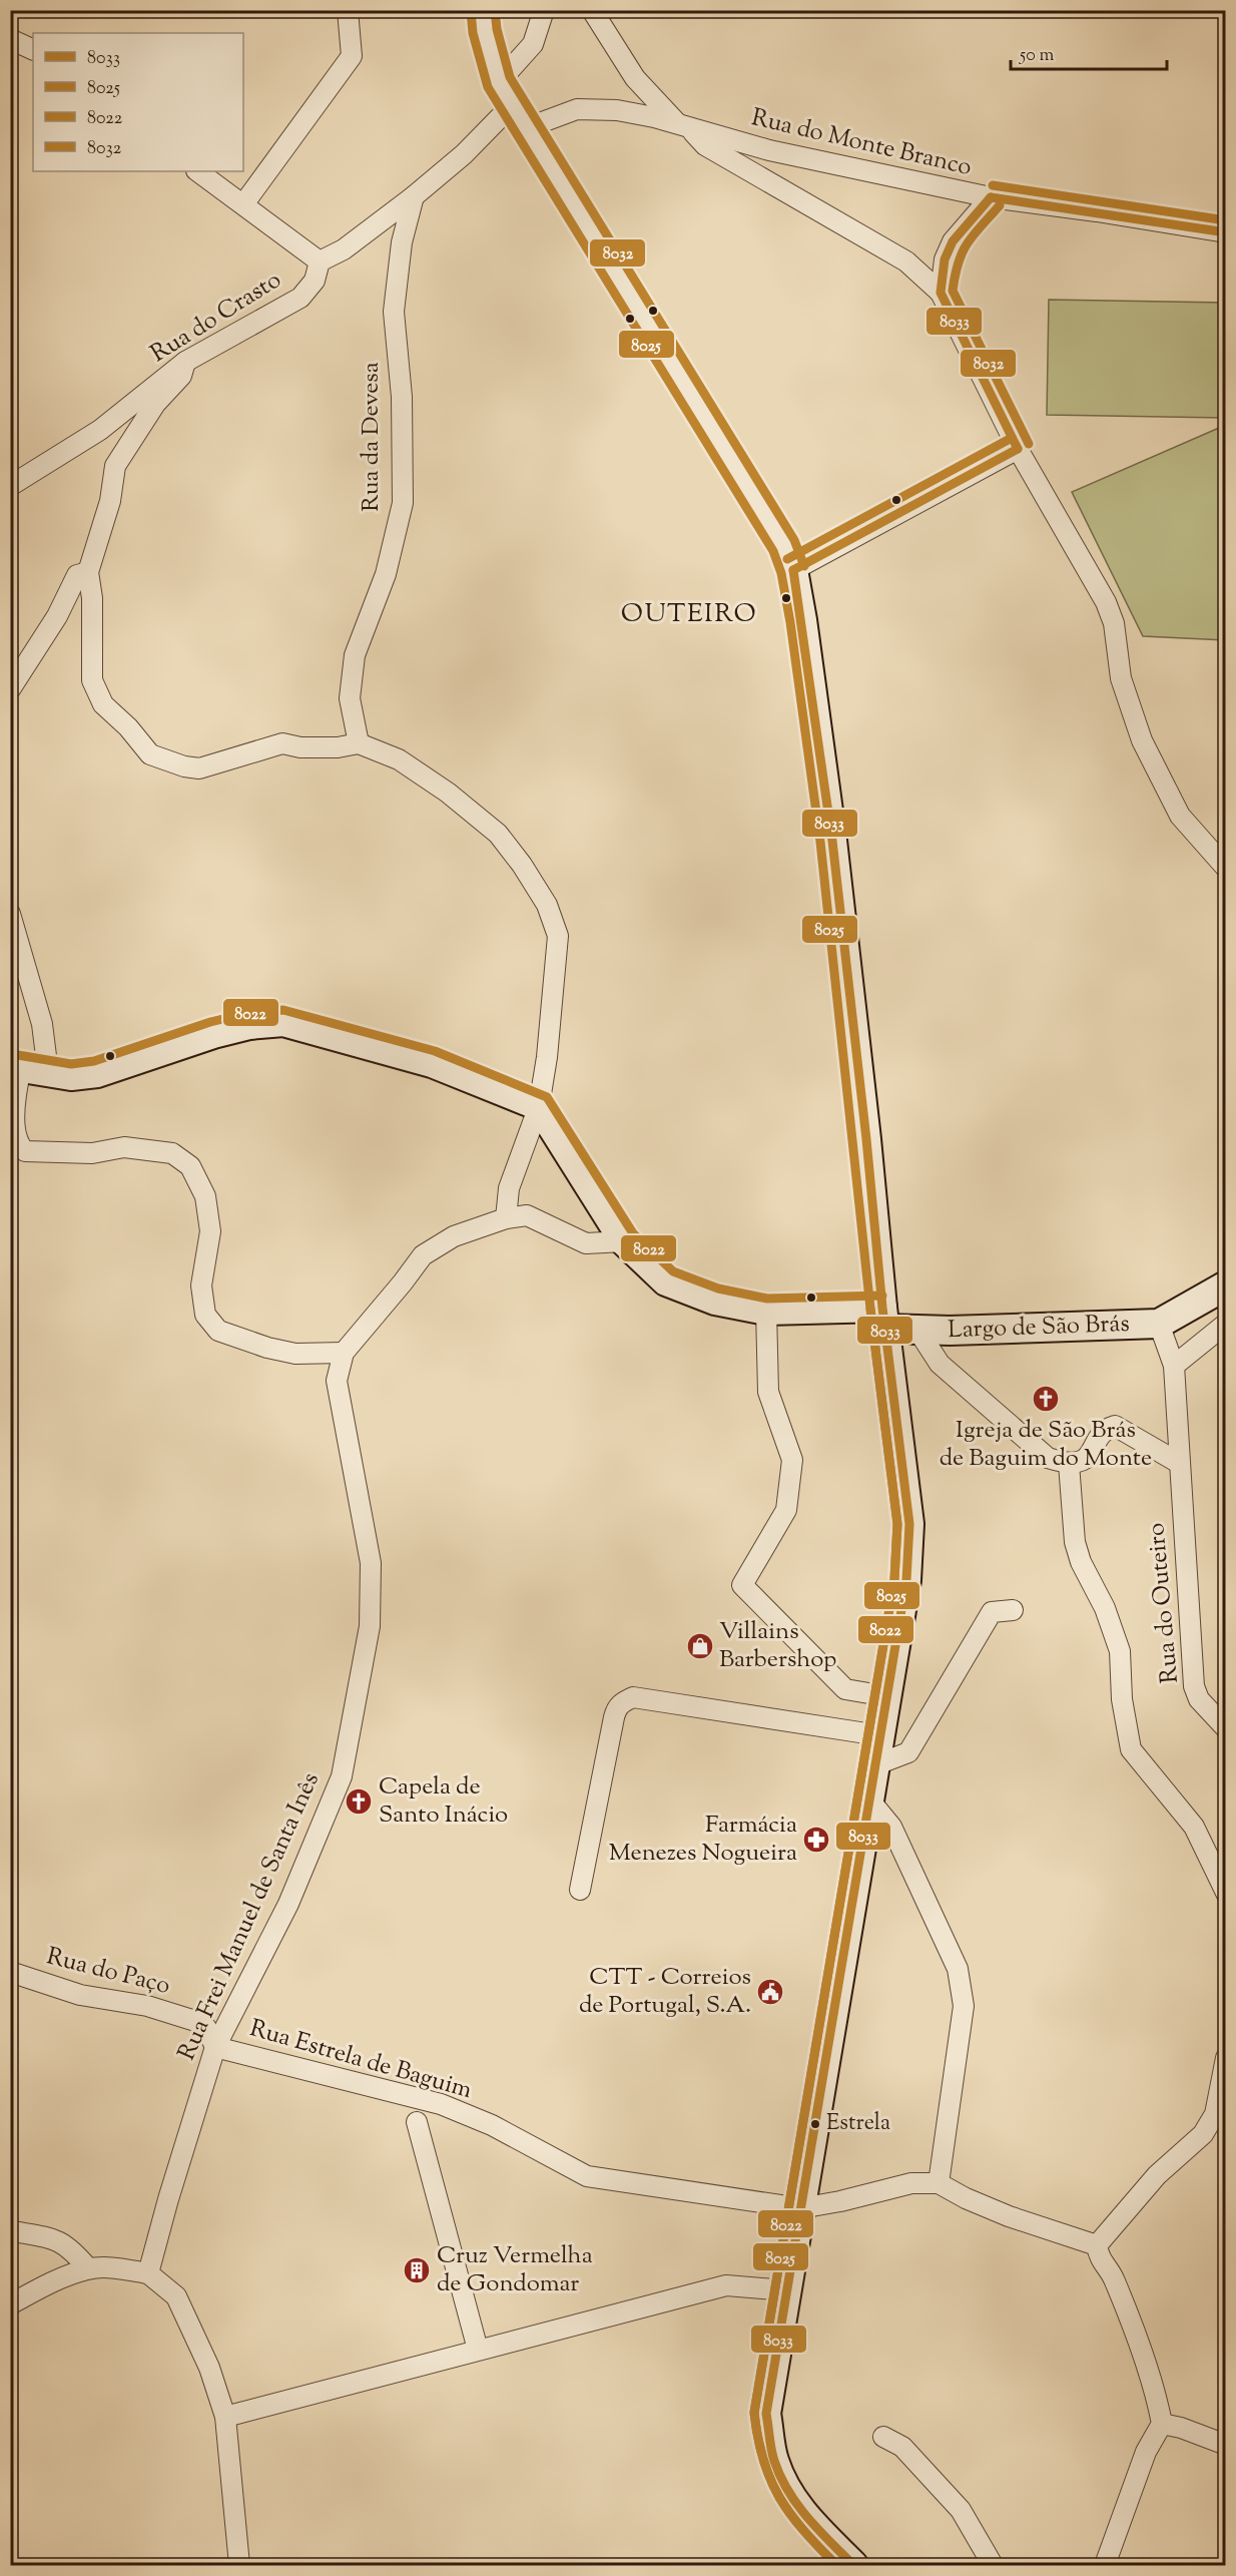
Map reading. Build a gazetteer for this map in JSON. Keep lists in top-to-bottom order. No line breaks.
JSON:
{"streets":{"main road":["Largo de São Brás"],"street":["Rua do Monte Branco","Rua do Crasto","Rua da Devesa","Rua do Outeiro","Rua Frei Manuel de Santa Inês","Rua do Paço","Rua Estrela de Baguim"]},"crossings":[["Largo de São Brás","Rua do Outeiro"],["Largo de São Brás","Rua Frei Manuel de Santa Inês"],["Rua Frei Manuel de Santa Inês","Rua do Paço"],["Rua Frei Manuel de Santa Inês","Rua Estrela de Baguim"],["Rua do Paço","Rua Estrela de Baguim"]],"districts":["OUTEIRO"],"places":{"church":["Igreja de São Brás de Baguim do Monte","Capela de Santo Inácio"],"shop":["Villains Barbershop"],"pharmacy":["Farmácia Menezes Nogueira"],"public building":["CTT - Correios de Portugal, S.A."],"other":["Estrela"],"building":["Cruz Vermelha de Gondomar"]},"lines":["transit line 8032","transit line 8025","transit line 8033","transit line 8022"],"legend":["8033","8025","8022","8032"],"scale_bar":"50 m"}
